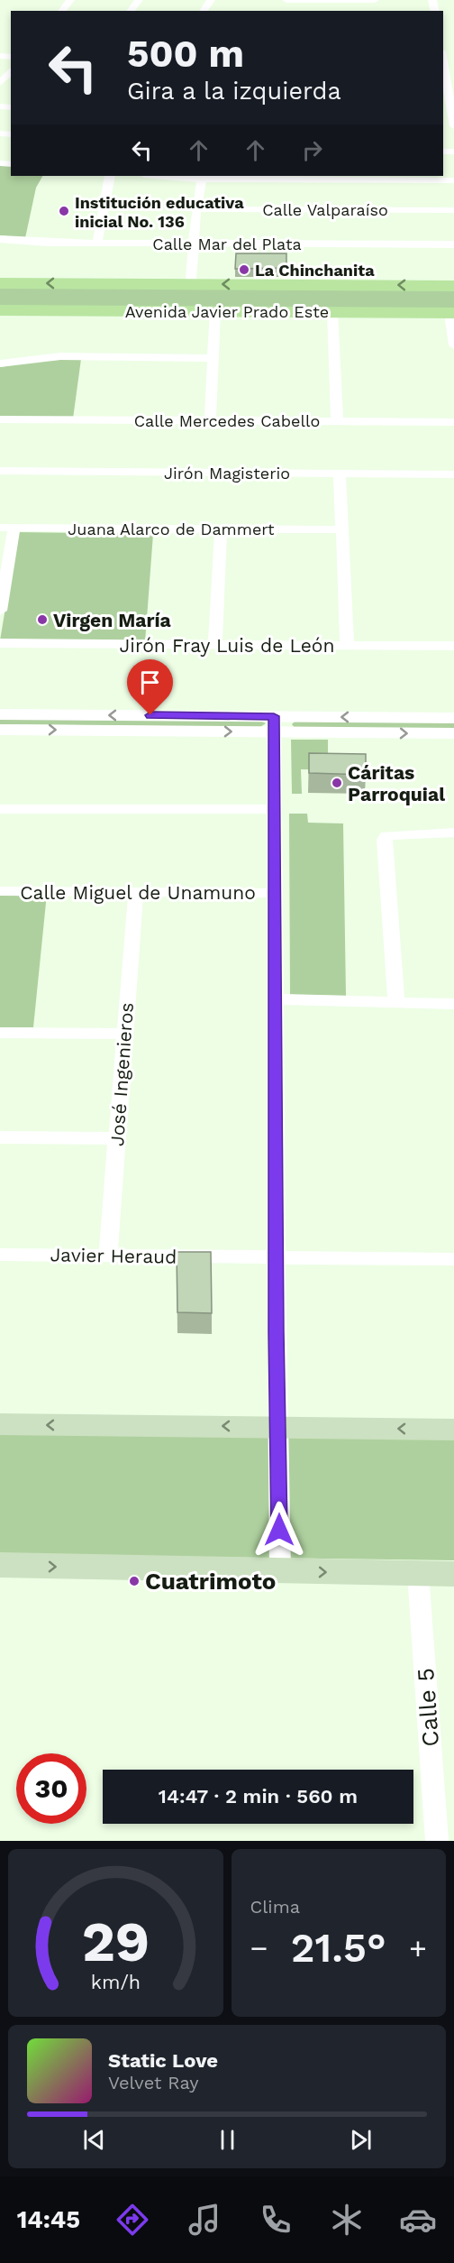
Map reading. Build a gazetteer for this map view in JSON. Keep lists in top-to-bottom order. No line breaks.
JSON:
{"streets":{"main road":["Avenida Javier Prado Este"],"street":["Calle Valparaíso","Calle Mar del Plata","Calle Mercedes Cabello","Jirón Magisterio","Juana Alarco de Dammert","Jirón Fray Luis de León","Calle Miguel de Unamuno","José Ingenieros","Javier Heraud","Calle 5"]},"crossings":[["Calle Miguel de Unamuno","José Ingenieros"],["José Ingenieros","Javier Heraud"]],"places":["Institución educativa inicial No. 136","La Chinchanita","Virgen María","Cáritas Parroquial","Cuatrimoto"],"page":{"turn":["500 m","Gira a la izquierda"],"limit":"30","trip":"14:47 · 2 min · 560 m","tile":"Clima","heat":["−","21.5°","+"],"song":["Static Love","Velvet Ray"],"tabs":"14:45","gauge":["29","km/h"]}}
